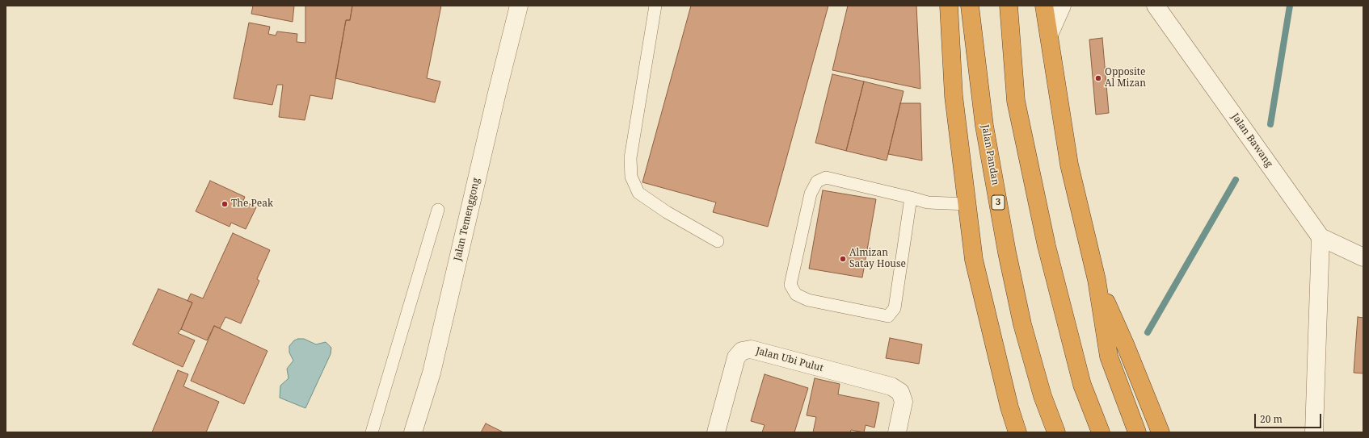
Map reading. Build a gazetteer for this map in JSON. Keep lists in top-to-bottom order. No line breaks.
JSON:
{"streets":{"highway":["Jalan Pandan","3"],"street":["Jalan Bawang","Jalan Temenggong","Jalan Ubi Pulut"]},"places":["Opposite Al Mizan","The Peak","Almizan Satay House"],"scale_bar":"20 m"}
